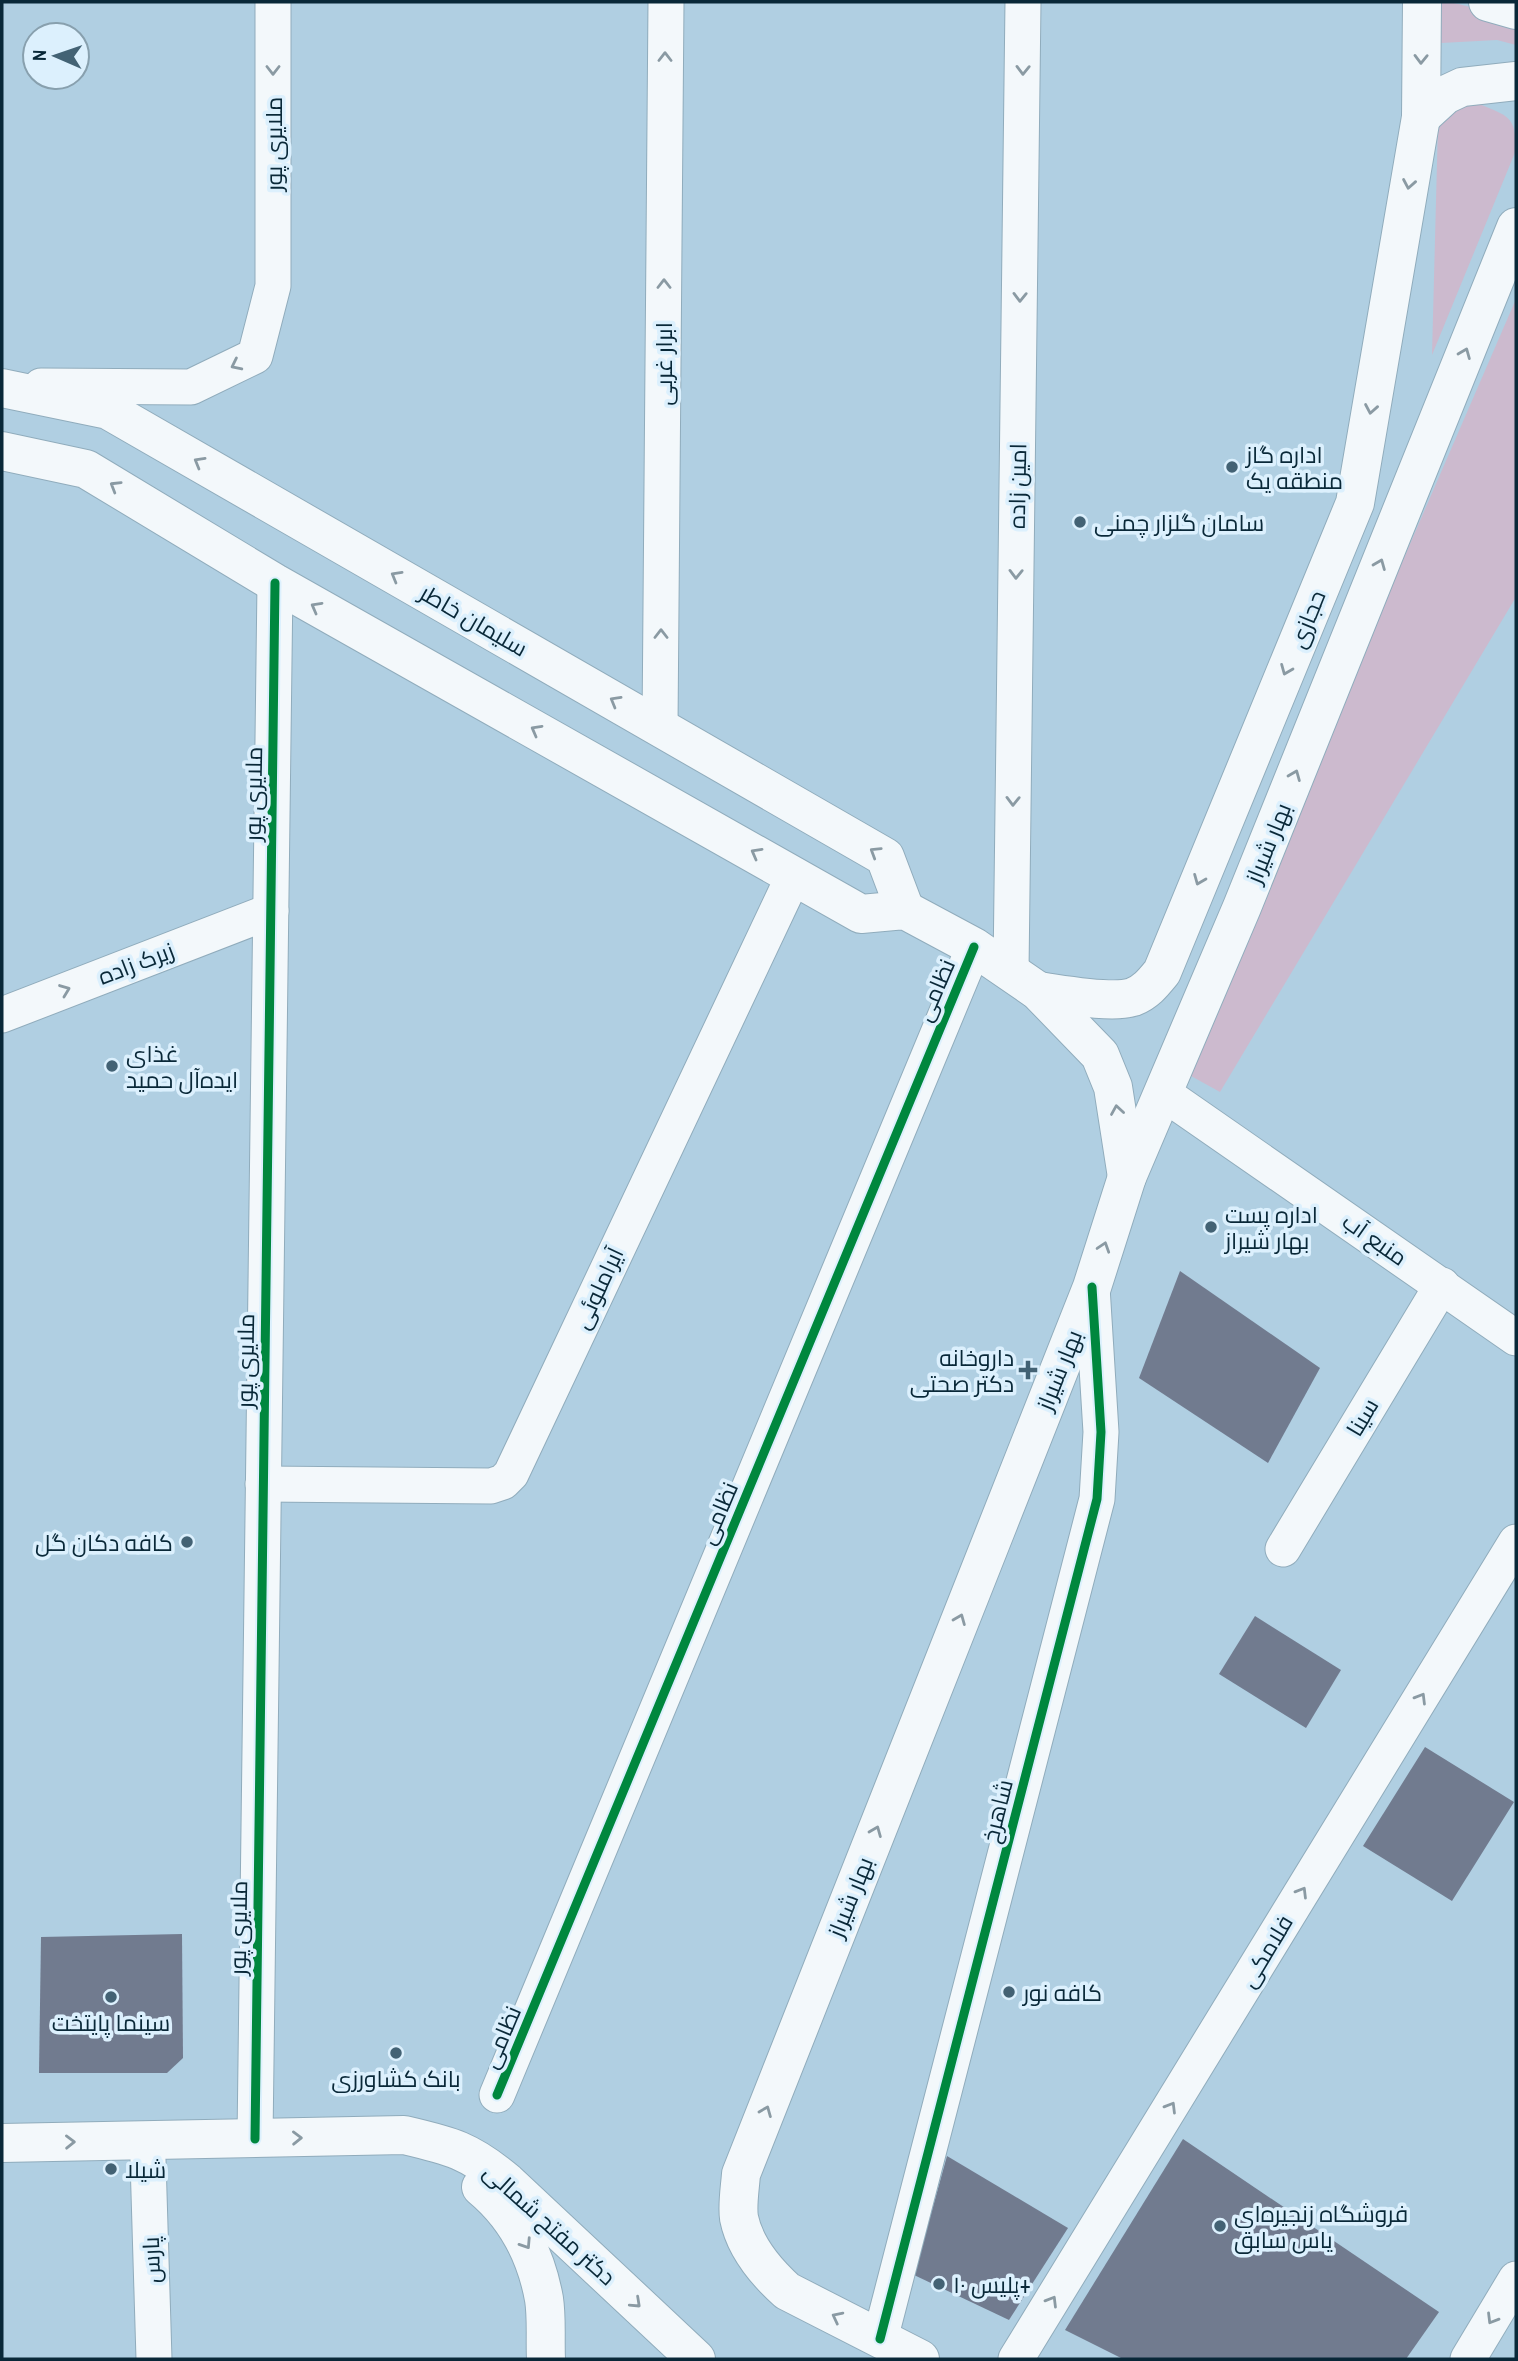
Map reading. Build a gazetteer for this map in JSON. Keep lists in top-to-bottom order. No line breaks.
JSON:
{"streets":{"main road":["حجازی","سلیمان خاطر","بهار شیراز","دکتر مفتح شمالی"],"street":["ملایری پور","ابرار غربی","امین زاده","زیرک زاده","نظامی","منبع آب","آیراملوئی","سینا","شاهرخ","فلامکی","پارس"]},"crossings":[["ملایری پور","سلیمان خاطر"],["ملایری پور","زیرک زاده"],["ملایری پور","آیراملوئی"],["ملایری پور","دکتر مفتح شمالی"],["ابرار غربی","سلیمان خاطر"],["امین زاده","حجازی"],["بهار شیراز","منبع آب"],["بهار شیراز","شاهرخ"],["منبع آب","سینا"]],"one_way":["ابرار غربی","امین زاده","حجازی","بهار شیراز","زیرک زاده","فلامکی","دکتر مفتح شمالی"],"places":{"other":["اداره گاز منطقه یک","سامان گلزار چمنی","غذای ایده‌آل حمید","اداره پست بهار شیراز","کافه دکان گل","کافه نور","سینما پایتخت","بانک کشاورزی","شیلا","فروشگاه زنجیره‌ای یاس سابق","پلیس ۱۰+"],"health":["داروخانه دکتر صحتی"]},"north":"left"}
